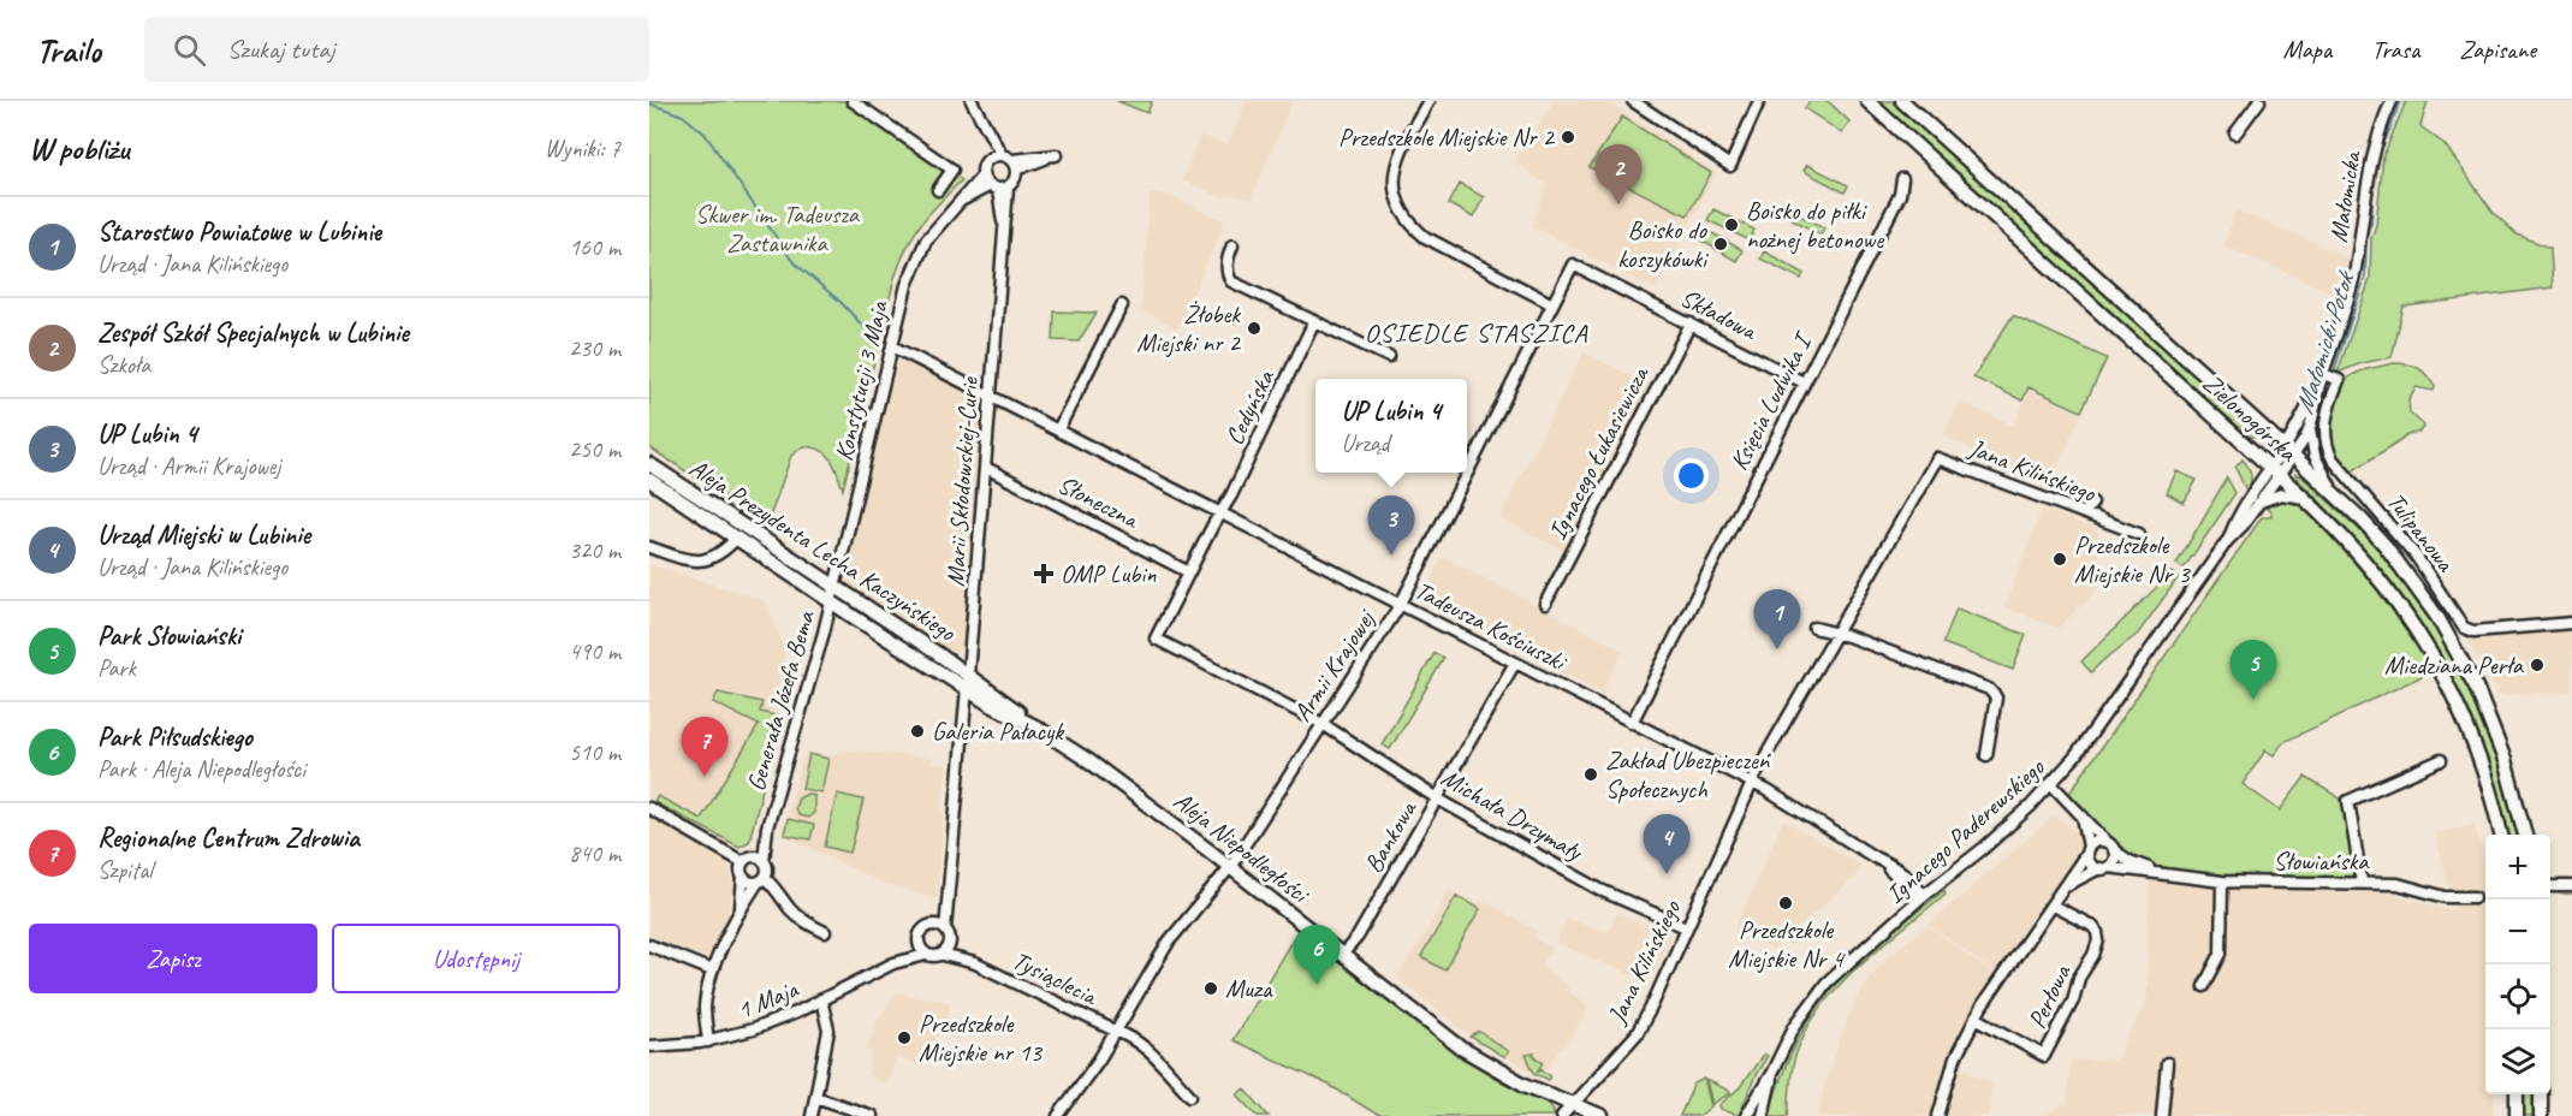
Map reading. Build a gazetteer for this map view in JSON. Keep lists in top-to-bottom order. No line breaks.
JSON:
{"streets":{"main road":["Zielonogórska","Aleja Prezydenta Lecha Kaczyńskiego","Aleja Niepodległości"],"street":["Małomicka","Składowa","Konstytucji 3 Maja","Księcia Ludwika I","Cedyńska","Ignacego Łukasiewicza","Jana Kilińskiego","Marii Skłodowskiej-Curie","Słoneczna","Tulipanowa","Tadeusza Kościuszki","Armii Krajowej","Generała Józefa Bema","Michała Drzymały","Ignacego Paderewskiego","Bankowa","Słowiańska","Tysiąclecia","Perłowa","1 Maja"]},"crossings":[["Małomicka","Zielonogórska"],["Małomicka","Tulipanowa"],["Składowa","Księcia Ludwika I"],["Składowa","Ignacego Łukasiewicza"],["Składowa","Armii Krajowej"],["Konstytucji 3 Maja","Marii Skłodowskiej-Curie"],["Konstytucji 3 Maja","Aleja Prezydenta Lecha Kaczyńskiego"],["Konstytucji 3 Maja","Tadeusza Kościuszki"],["Konstytucji 3 Maja","Generała Józefa Bema"],["Księcia Ludwika I","Tadeusza Kościuszki"],["Cedyńska","Słoneczna"],["Cedyńska","Tadeusza Kościuszki"],["Cedyńska","Michała Drzymały"],["Jana Kilińskiego","Tadeusza Kościuszki"],["Jana Kilińskiego","Michała Drzymały"],["Jana Kilińskiego","Aleja Niepodległości"],["Marii Skłodowskiej-Curie","Słoneczna"],["Marii Skłodowskiej-Curie","Aleja Prezydenta Lecha Kaczyńskiego"],["Marii Skłodowskiej-Curie","Tadeusza Kościuszki"],["Marii Skłodowskiej-Curie","Aleja Niepodległości"],["Aleja Prezydenta Lecha Kaczyńskiego","Generała Józefa Bema"],["Aleja Prezydenta Lecha Kaczyńskiego","Aleja Niepodległości"],["Tadeusza Kościuszki","Armii Krajowej"],["Tadeusza Kościuszki","Ignacego Paderewskiego"],["Tadeusza Kościuszki","Bankowa"],["Armii Krajowej","Michała Drzymały"],["Armii Krajowej","Aleja Niepodległości"],["Armii Krajowej","Tysiąclecia"],["Michała Drzymały","Bankowa"],["Bankowa","Aleja Niepodległości"]],"districts":["OSIEDLE STASZICA"],"water":["Małomicki Potok"],"parks":["Skwer im. Tadeusza Zastawnika"],"places":{"other":["Przedszkole Miejskie Nr 2","Boisko do piłki nożnej betonowe","Boisko do koszykówki","Żłobek Miejski nr 2","Przedszkole Miejskie Nr 3","Miedziana Perła","Galeria Pałacyk","Zakład Ubezpieczeń Społecznych","Przedszkole Miejskie Nr 4","Muza","Przedszkole Miejskie nr 13"],"health":["OMP Lubin"]},"page":{"header":"Trailo","search":"Szukaj tutaj","nav":["Mapa","Trasa","Zapisane"],"heading":["W pobliżu","Wyniki: 7"],"pins":["2","3","1","5","7","4","6"],"list":[{"mark":"1","name":"Starostwo Powiatowe w Lubinie","note":"Urząd · Jana Kilińskiego","value":"160 m"},{"mark":"2","name":"Zespół Szkół Specjalnych w Lubinie","note":"Szkoła","value":"230 m"},{"mark":"3","name":"UP Lubin 4","note":"Urząd · Armii Krajowej","value":"250 m"},{"mark":"4","name":"Urząd Miejski w Lubinie","note":"Urząd · Jana Kilińskiego","value":"320 m"},{"mark":"5","name":"Park Słowiański","note":"Park","value":"490 m"},{"mark":"6","name":"Park Piłsudskiego","note":"Park · Aleja Niepodległości","value":"510 m"},{"mark":"7","name":"Regionalne Centrum Zdrowia","note":"Szpital","value":"840 m"}],"popup":["UP Lubin 4","Urząd"],"map_buttons":["+","−"],"buttons":["Zapisz","Udostępnij"]}}
